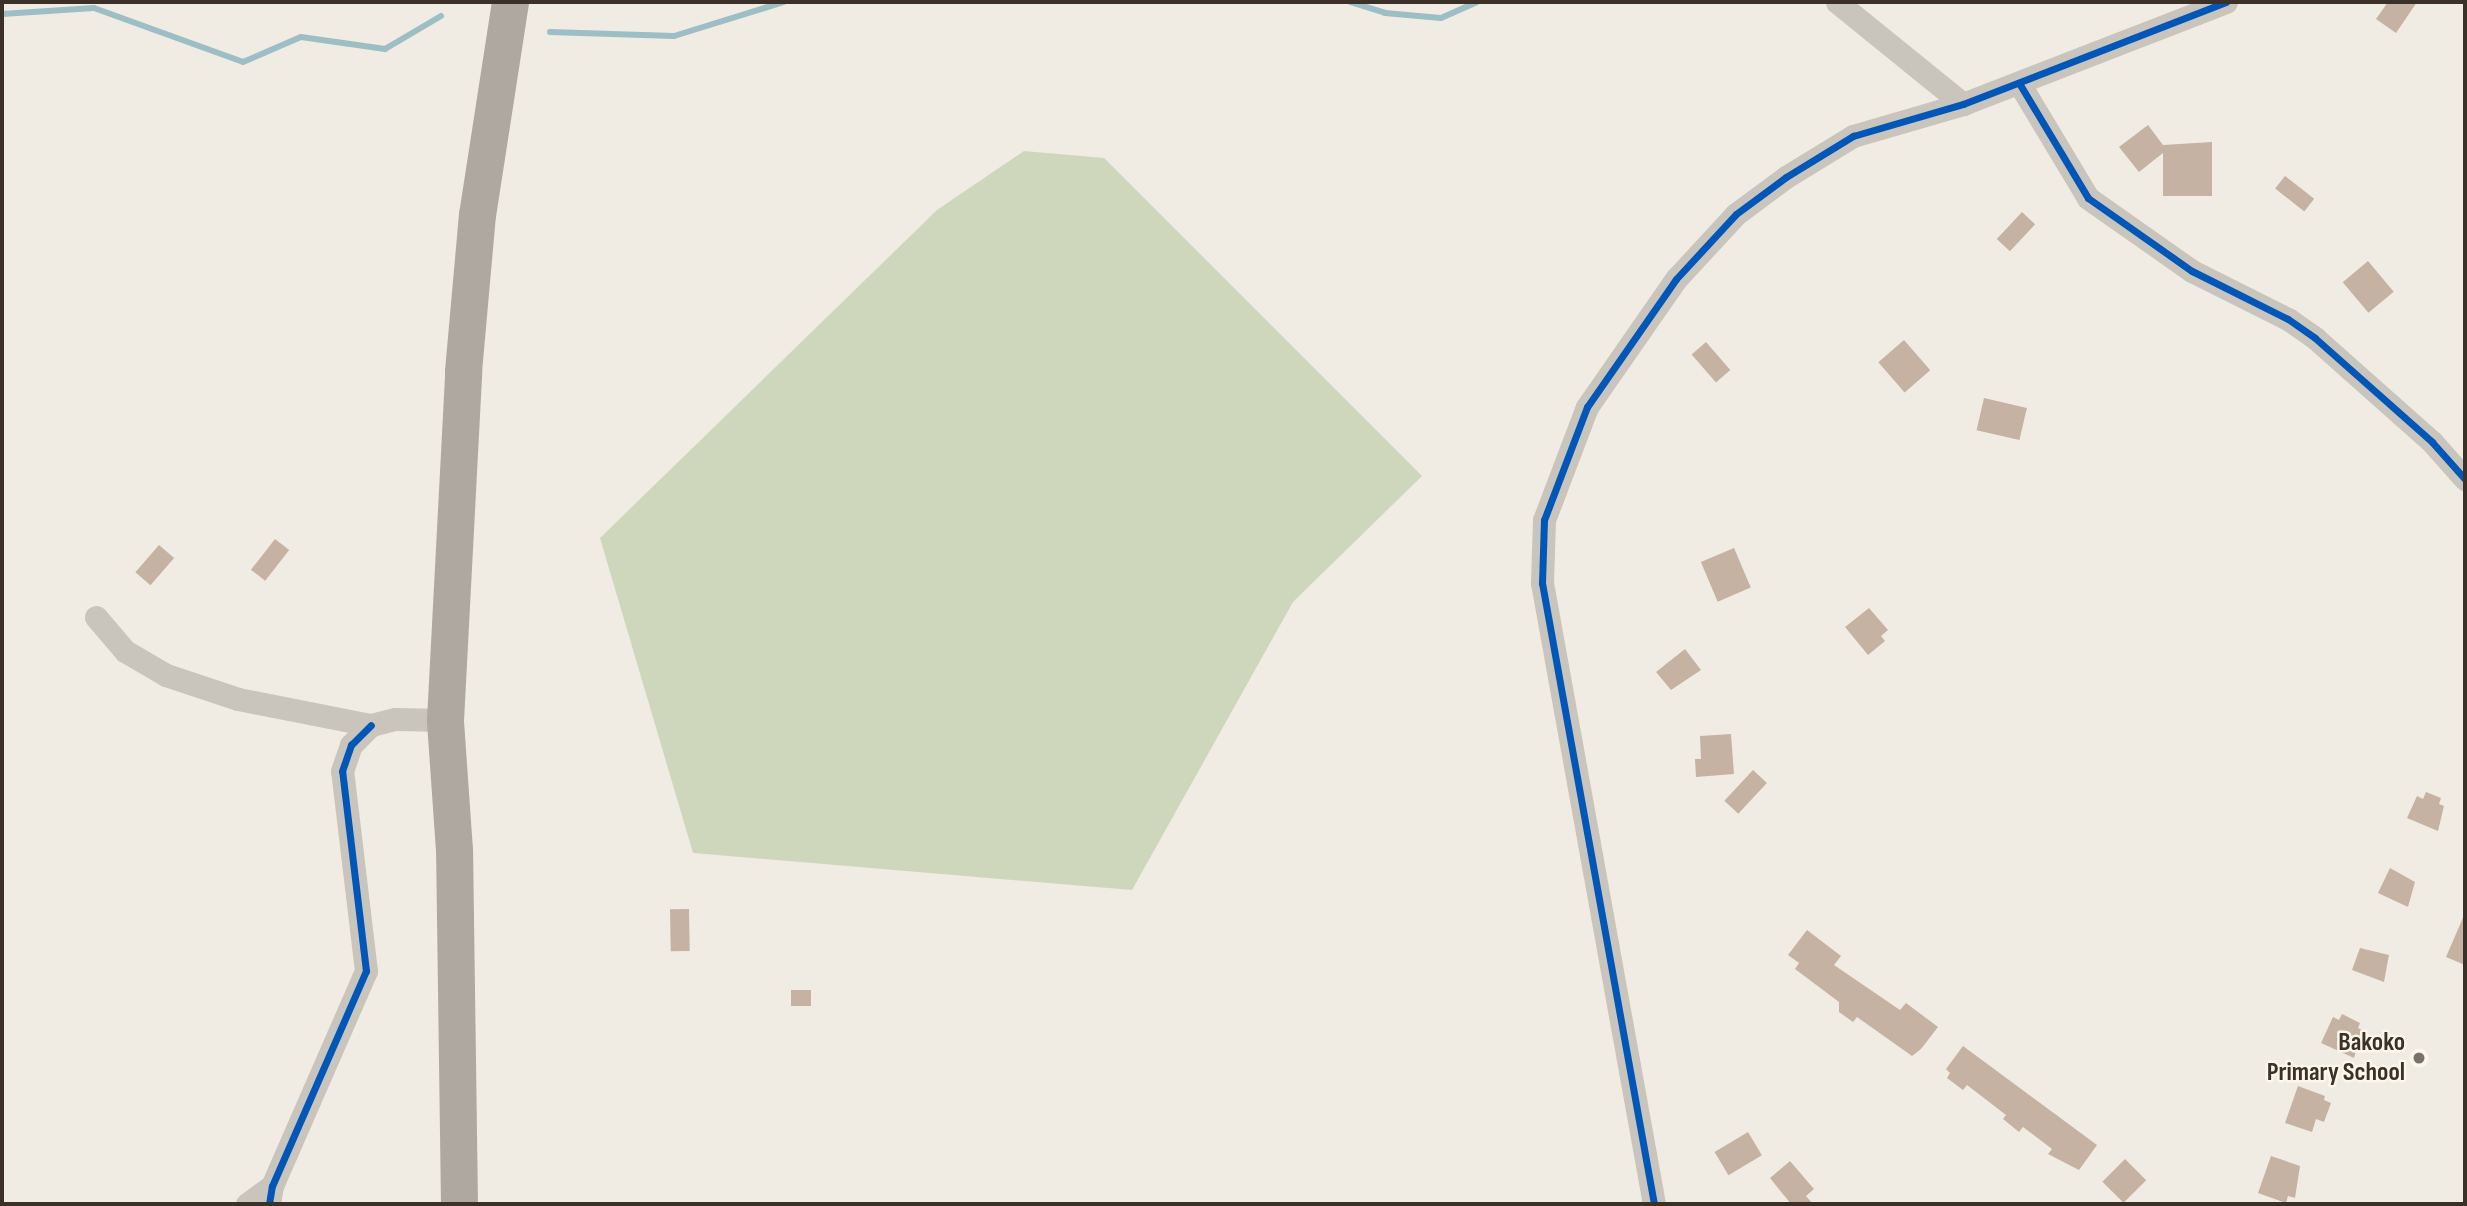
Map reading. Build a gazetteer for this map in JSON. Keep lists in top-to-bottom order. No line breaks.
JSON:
{"places":["Bakoko Primary School"]}
